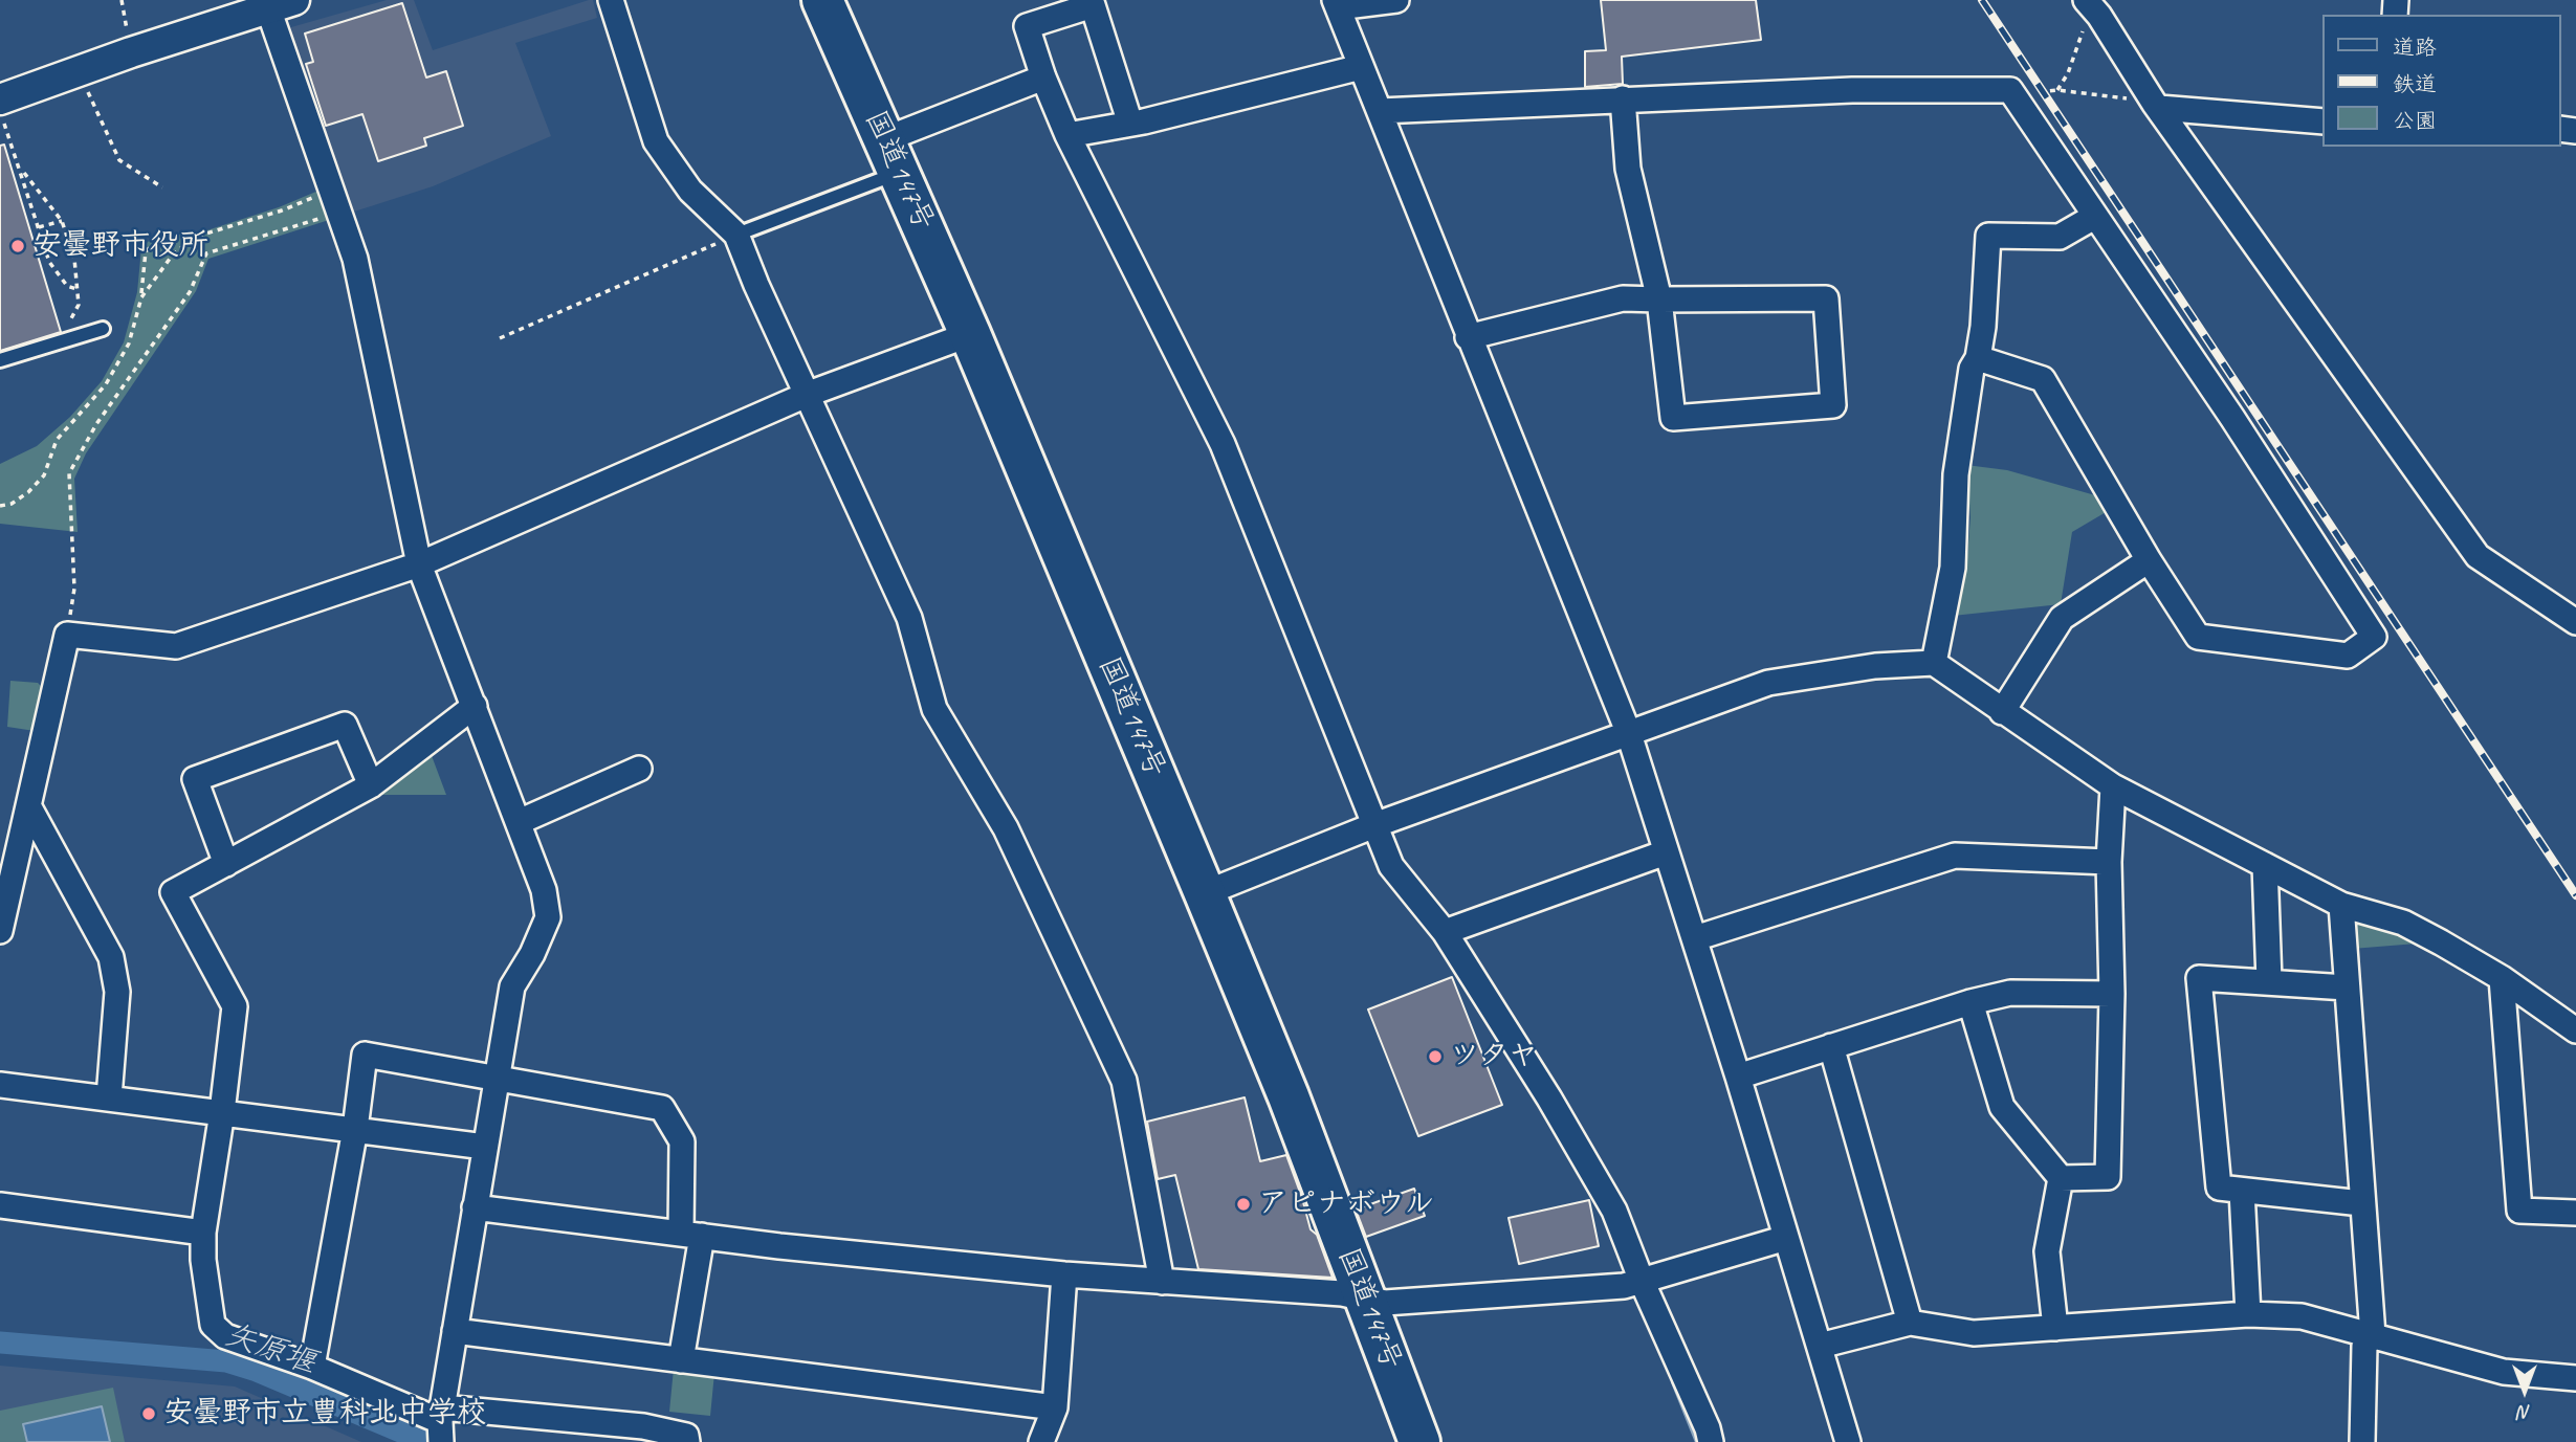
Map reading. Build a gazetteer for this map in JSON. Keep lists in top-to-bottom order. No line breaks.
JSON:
{"streets":{"highway":["国道147号"]},"water":["矢原堰"],"places":["安曇野市役所","ツタヤ","アピナボウル","安曇野市立豊科北中学校"],"legend":["道路","鉄道","公園"],"north":"bottom"}
